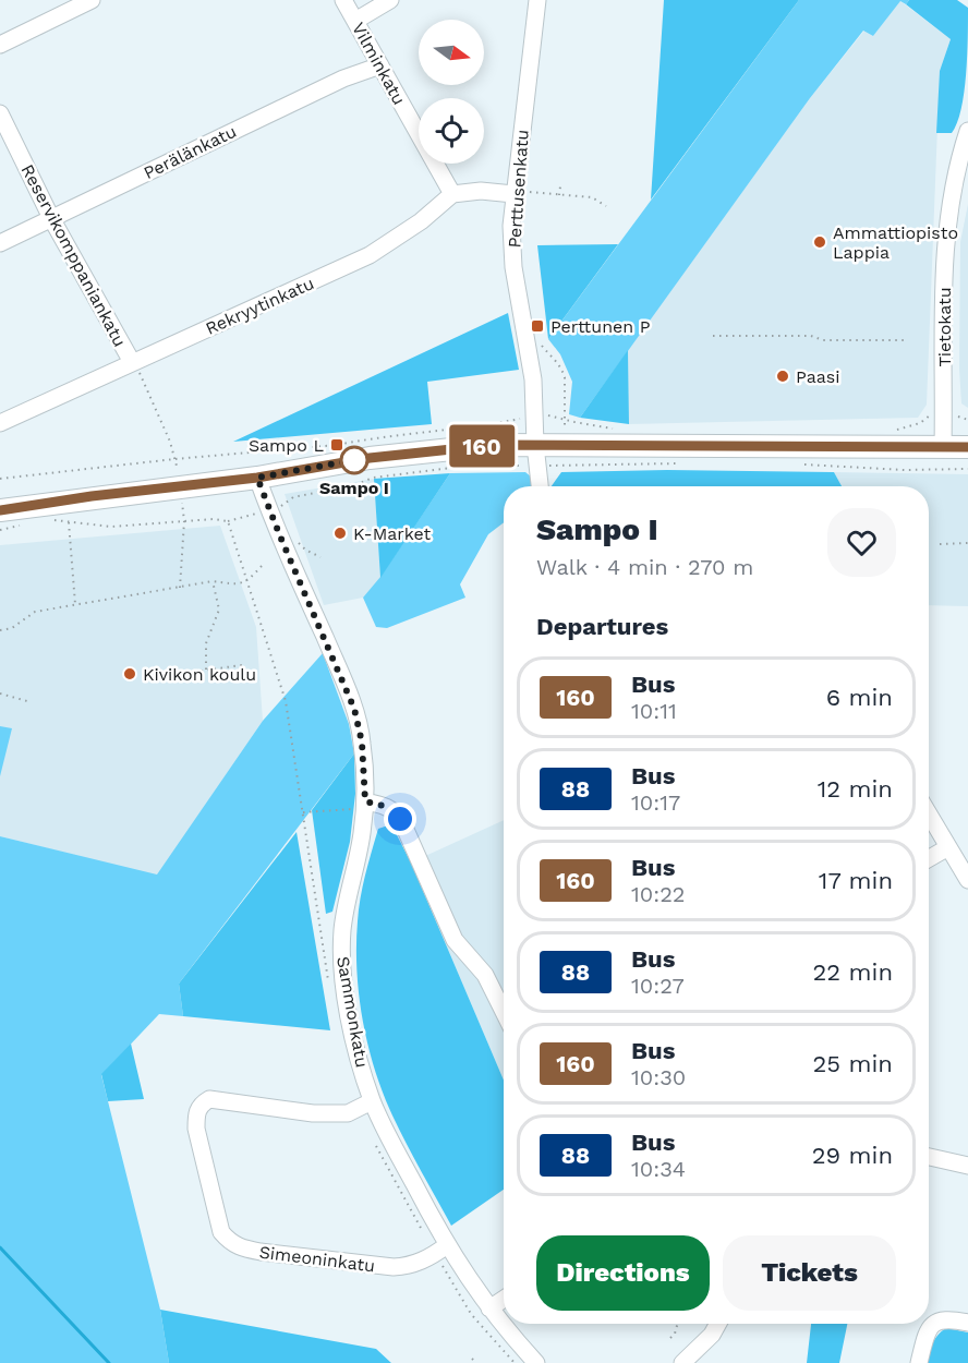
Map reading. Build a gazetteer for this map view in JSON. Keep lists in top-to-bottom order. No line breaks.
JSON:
{"streets":{"street":["Vilminkatu","Perälänkatu","Perttusenkatu","Reservikomppaniankatu","Rekryytinkatu","Tietokatu","Sammonkatu","Simeoninkatu"]},"crossings":[["Vilminkatu","Perälänkatu"],["Vilminkatu","Rekryytinkatu"],["Perälänkatu","Reservikomppaniankatu"],["Reservikomppaniankatu","Rekryytinkatu"],["Sammonkatu","Simeoninkatu"]],"places":{"other":["Ammattiopisto Lappia","Paasi","Sampo I","K-Market","Kivikon koulu"],"transit":["Perttunen P","Sampo L"]},"lines":["bus line 160"],"north":"right","page":{"on_map":"160","heading":[["Sampo I","Walk · 4 min · 270 m"],"Departures"],"list":[{"mark":"160","name":"Bus","note":"10:11","value":"6 min"},{"mark":"88","name":"Bus","note":"10:17","value":"12 min"},{"mark":"160","name":"Bus","note":"10:22","value":"17 min"},{"mark":"88","name":"Bus","note":"10:27","value":"22 min"},{"mark":"160","name":"Bus","note":"10:30","value":"25 min"},{"mark":"88","name":"Bus","note":"10:34","value":"29 min"}],"buttons":["Directions","Tickets"]}}
